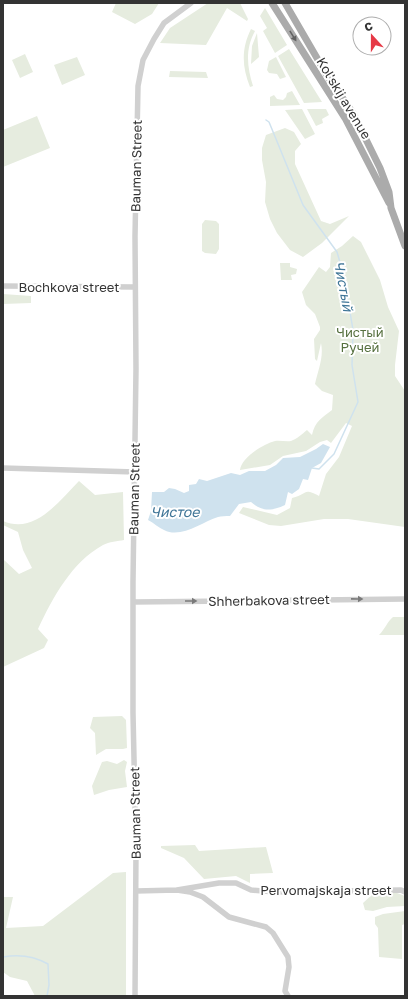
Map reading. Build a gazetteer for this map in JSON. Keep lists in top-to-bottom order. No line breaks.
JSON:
{"streets":{"main road":["Kol'skij avenue"],"street":["Bauman Street","Bochkova street","Shherbakova street","Pervomajskaja street"]},"crossings":[["Bauman Street","Bochkova street"],["Bauman Street","Shherbakova street"]],"one_way":["Shherbakova street"],"water":["Чистый","Чистое"],"parks":["Чистый Ручей"],"north":"top"}
